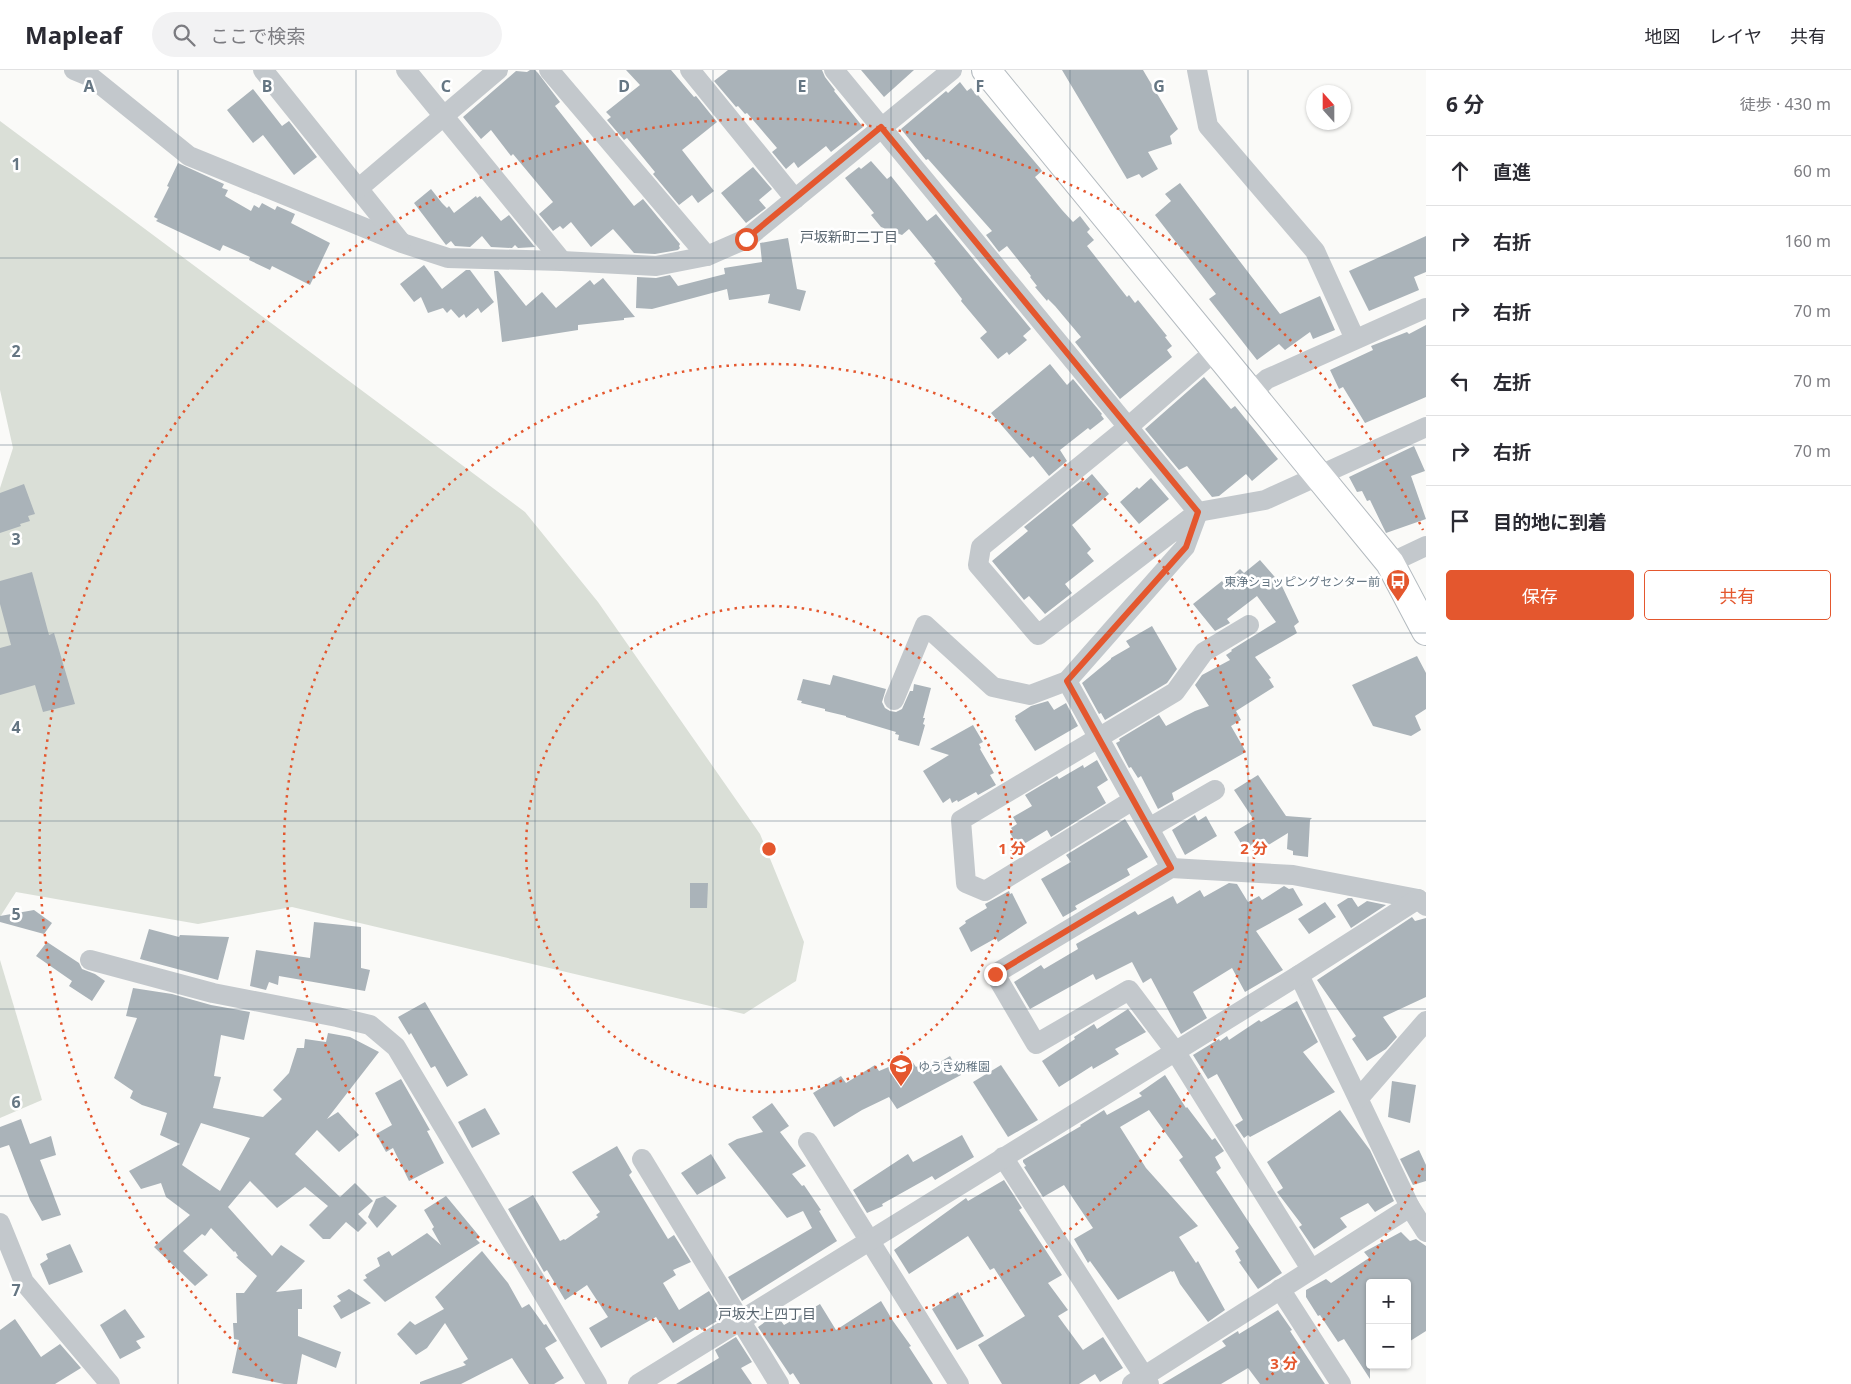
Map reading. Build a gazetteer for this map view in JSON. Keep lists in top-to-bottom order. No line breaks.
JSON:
{"districts":["戸坂新町二丁目","戸坂大上四丁目"],"places":{"bus stop":["東浄ショッピングセンター前"],"school or university":["ゆうき幼稚園"]},"north":"top","page":{"header":"Mapleaf","search":"ここで検索","nav":["地図","レイヤ","共有"],"heading":["6 分","徒歩 · 430 m"],"list":[["直進","60 m"],["右折","160 m"],["右折","70 m"],["左折","70 m"],["右折","70 m"],"目的地に到着"],"buttons":["保存","共有"],"map_buttons":["+","−"]},"grid":{"columns":["A","B","C","D","E","F","G"],"rows":["1","2","3","4","5","6","7"]},"rings":["1 分","2 分","3 分"]}
